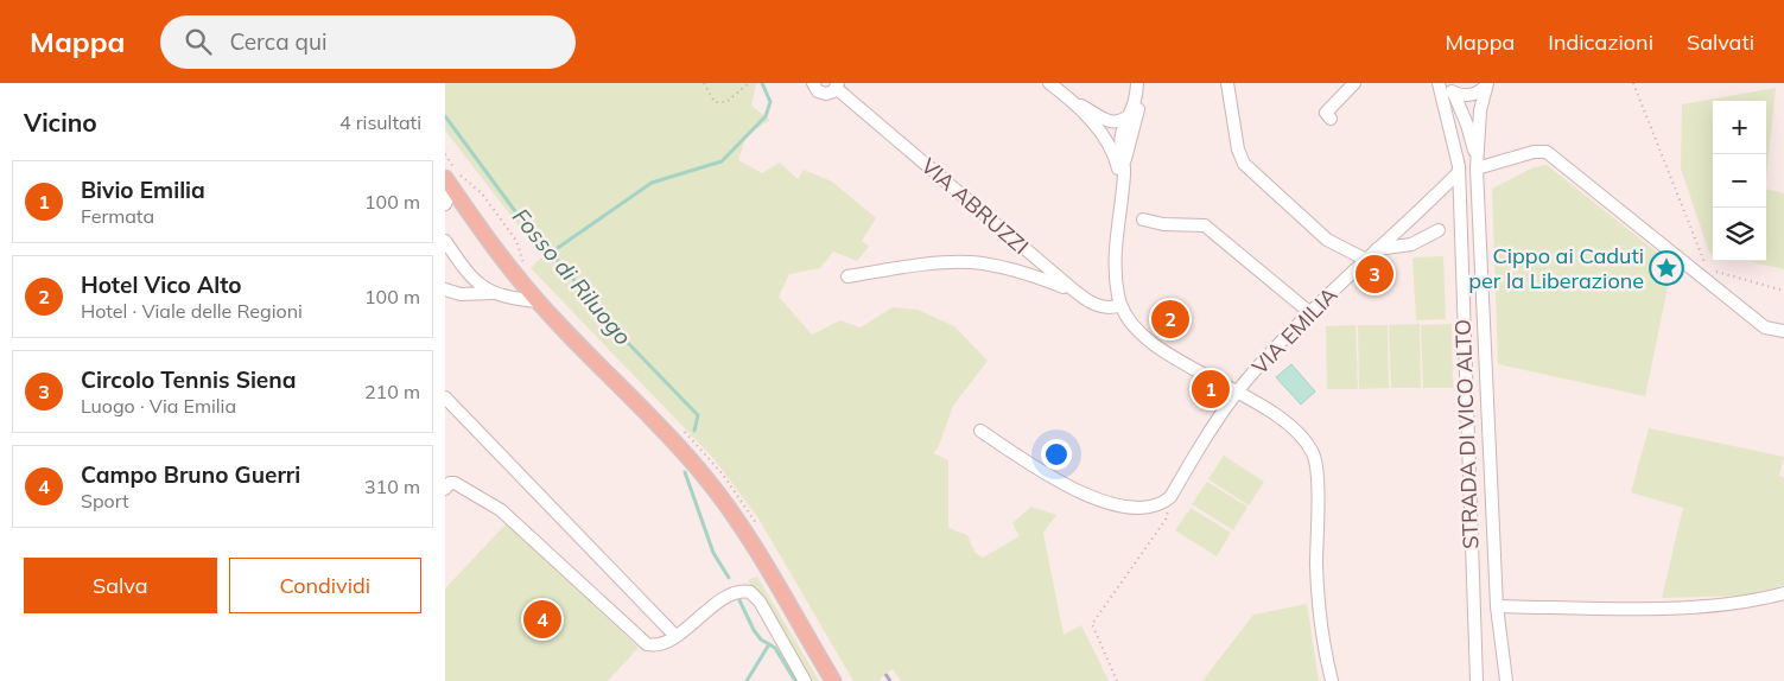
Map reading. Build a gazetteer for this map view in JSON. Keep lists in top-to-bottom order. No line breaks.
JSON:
{"streets":{"street":["VIA ABRUZZI","VIA EMILIA","STRADA DI VICO ALTO"]},"crossings":[["VIA EMILIA","STRADA DI VICO ALTO"]],"water":["Fosso di Riluogo"],"places":{"place":["Cippo ai Caduti per la Liberazione"]},"page":{"header":"Mappa","search":"Cerca qui","nav":["Mappa","Indicazioni","Salvati"],"heading":["Vicino","4 risultati"],"map_buttons":["+","−"],"list":[{"mark":"1","name":"Bivio Emilia","note":"Fermata","value":"100 m"},{"mark":"2","name":"Hotel Vico Alto","note":"Hotel · Viale delle Regioni","value":"100 m"},{"mark":"3","name":"Circolo Tennis Siena","note":"Luogo · Via Emilia","value":"210 m"},{"mark":"4","name":"Campo Bruno Guerri","note":"Sport","value":"310 m"}],"pins":["3","2","1","4"],"buttons":["Salva","Condividi"]}}
